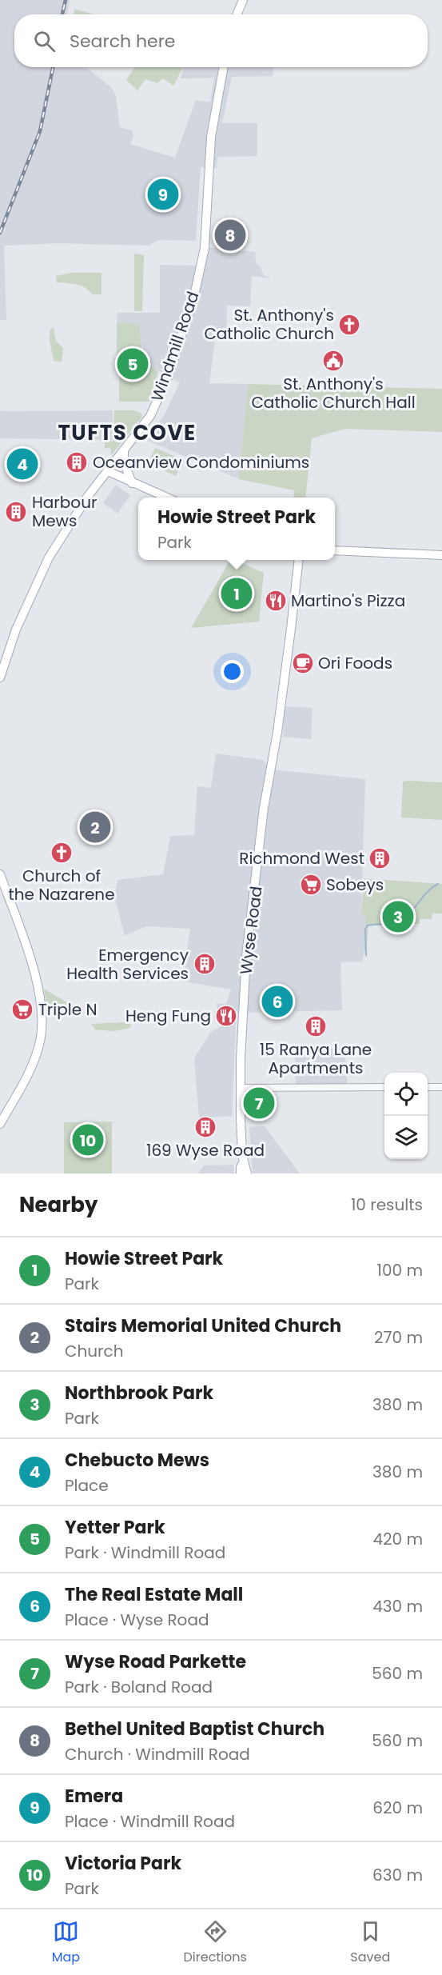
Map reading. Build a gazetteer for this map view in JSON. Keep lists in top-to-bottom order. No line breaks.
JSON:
{"streets":{"main road":["Windmill Road","Wyse Road"]},"districts":["TUFTS COVE"],"places":{"church":["St. Anthony's Catholic Church","Church of the Nazarene"],"public building":["St. Anthony's Catholic Church Hall"],"building":["Oceanview Condominiums","Harbour Mews","Richmond West","Emergency Health Services","15 Ranya Lane Apartments","169 Wyse Road"],"restaurant":["Martino's Pizza","Heng Fung"],"cafe":["Ori Foods"],"supermarket":["Sobeys","Triple N"]},"page":{"search":"Search here","pins":["9","8","5","4","1","2","3","6","7","10"],"popup":["Howie Street Park","Park"],"heading":["Nearby","10 results"],"list":[{"mark":"1","name":"Howie Street Park","note":"Park","value":"100 m"},{"mark":"2","name":"Stairs Memorial United Church","note":"Church","value":"270 m"},{"mark":"3","name":"Northbrook Park","note":"Park","value":"380 m"},{"mark":"4","name":"Chebucto Mews","note":"Place","value":"380 m"},{"mark":"5","name":"Yetter Park","note":"Park · Windmill Road","value":"420 m"},{"mark":"6","name":"The Real Estate Mall","note":"Place · Wyse Road","value":"430 m"},{"mark":"7","name":"Wyse Road Parkette","note":"Park · Boland Road","value":"560 m"},{"mark":"8","name":"Bethel United Baptist Church","note":"Church · Windmill Road","value":"560 m"},{"mark":"9","name":"Emera","note":"Place · Windmill Road","value":"620 m"},{"mark":"10","name":"Victoria Park","note":"Park","value":"630 m"}],"nav":["Map","Directions","Saved"]}}
